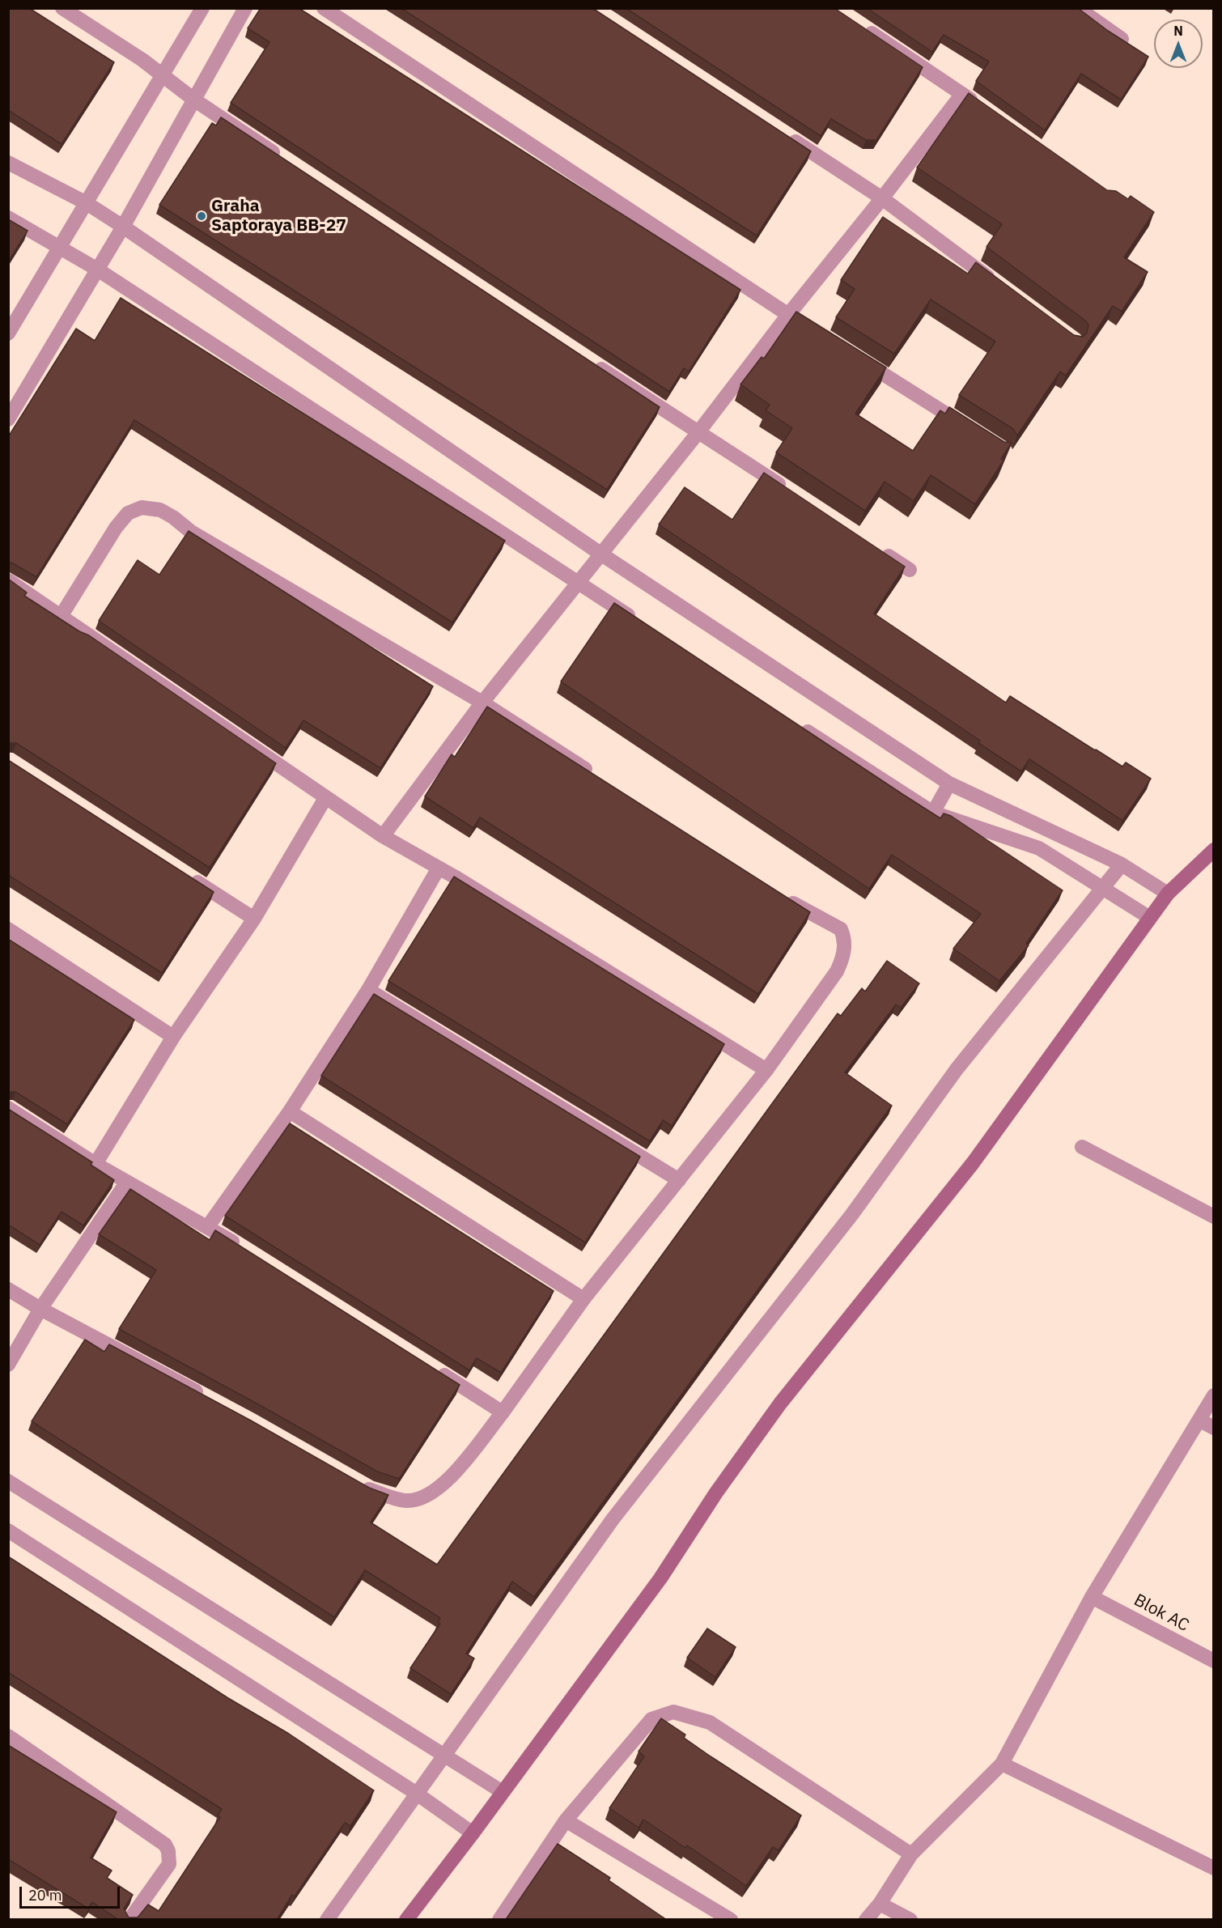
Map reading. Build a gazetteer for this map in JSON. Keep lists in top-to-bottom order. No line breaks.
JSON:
{"streets":{"street":["Blok AC"]},"places":["Graha Saptoraya BB-27"],"scale_bar":"20 m","north":"top"}
